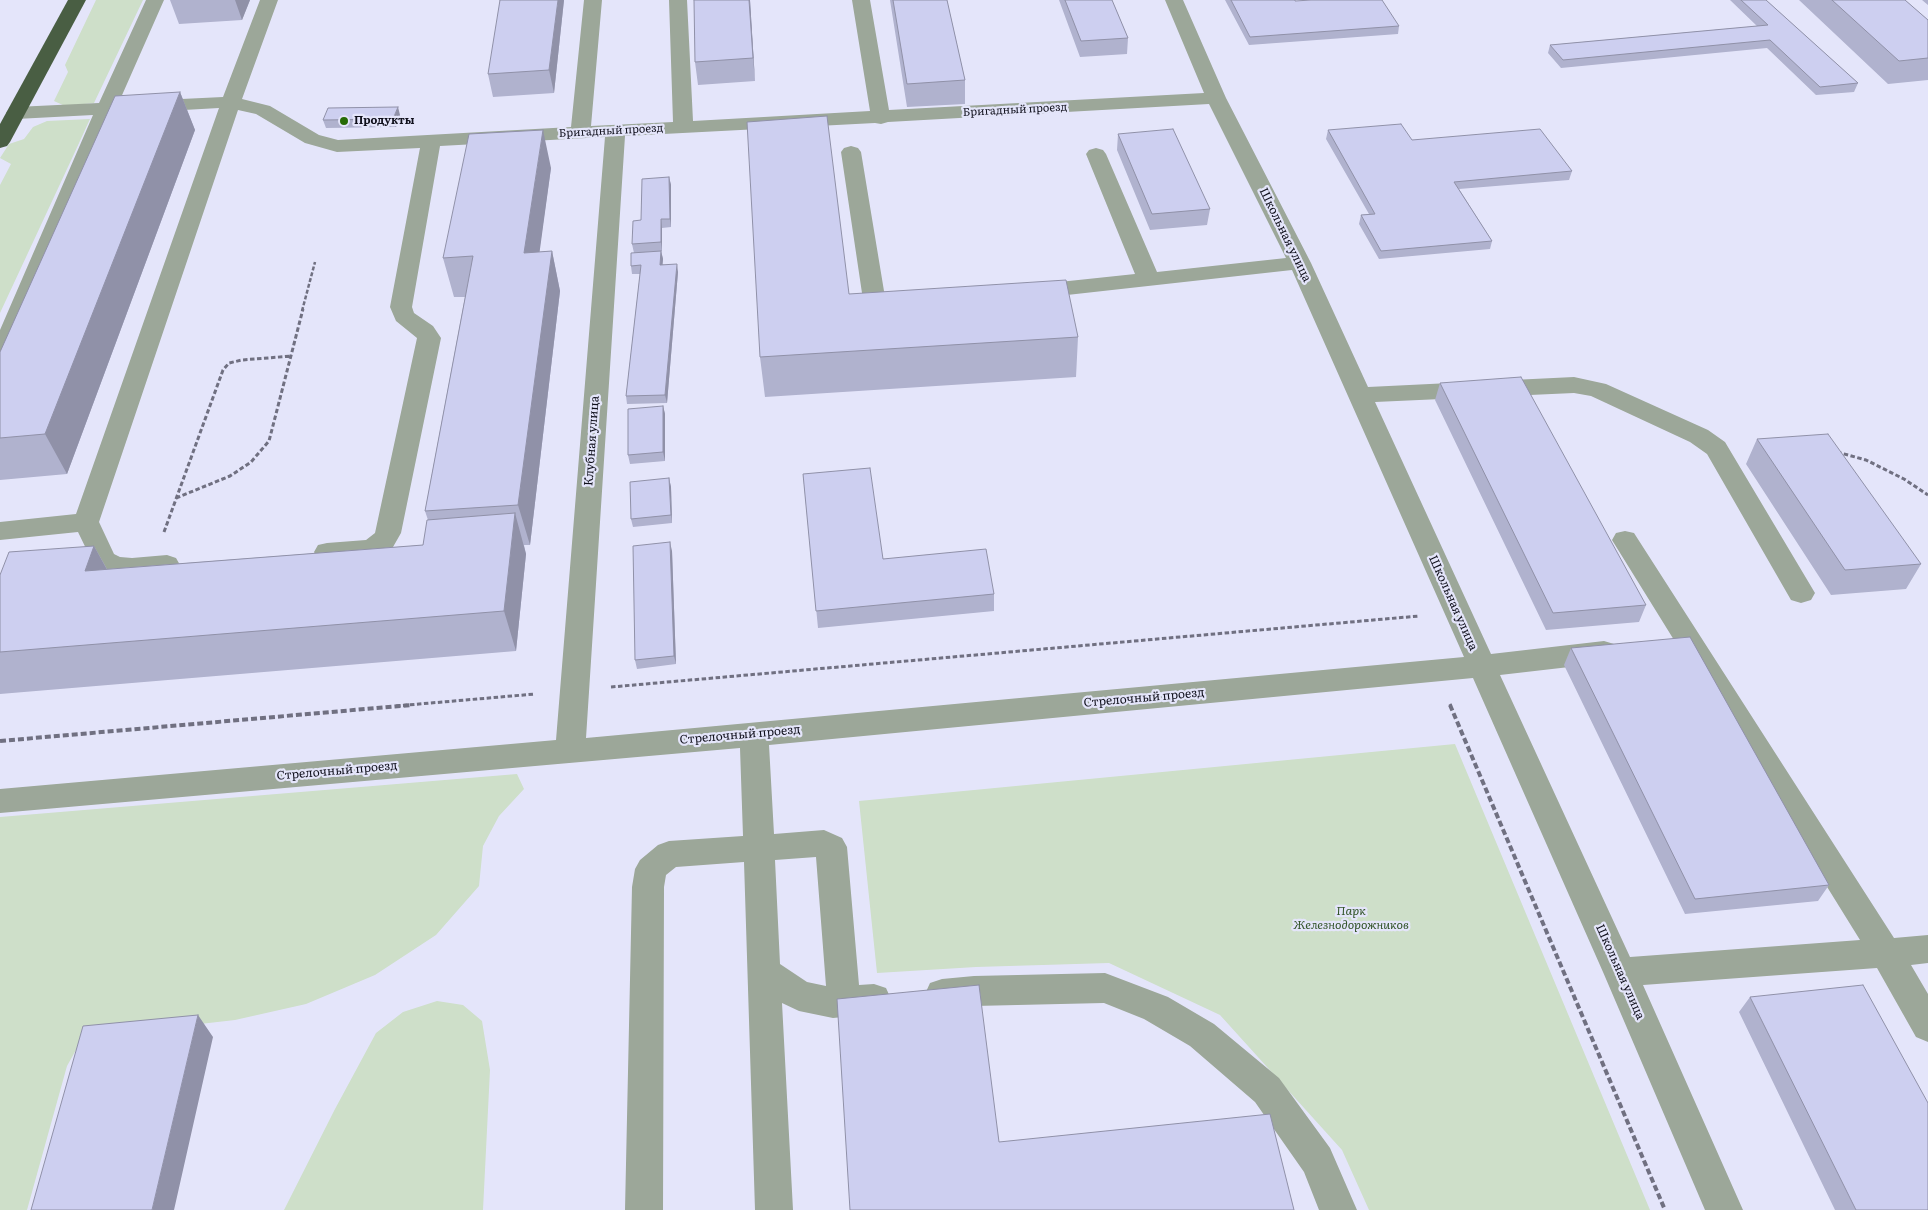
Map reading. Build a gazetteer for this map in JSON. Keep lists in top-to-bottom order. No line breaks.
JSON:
{"streets":{"street":["Бригадный проезд","Школьная улица","Клубная улица","Стрелочный проезд"]},"crossings":[["Бригадный проезд","Школьная улица"],["Бригадный проезд","Клубная улица"],["Школьная улица","Стрелочный проезд"],["Клубная улица","Стрелочный проезд"]],"parks":["Парк Железнодорожников"],"places":["Продукты"]}
